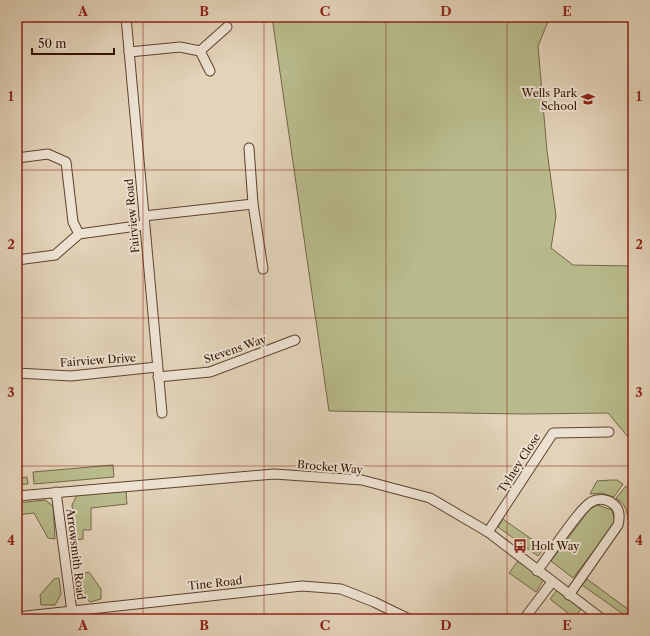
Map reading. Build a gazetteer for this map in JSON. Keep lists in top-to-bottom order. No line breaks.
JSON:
{"streets":{"street":["Fairview Road","Stevens Way","Fairview Drive","Tylney Close","Brocket Way","Arrowsmith Road","Tine Road"]},"crossings":[["Fairview Road","Stevens Way"],["Fairview Road","Fairview Drive"],["Stevens Way","Fairview Drive"],["Tylney Close","Brocket Way"],["Brocket Way","Arrowsmith Road"],["Arrowsmith Road","Tine Road"]],"places":{"school or university":["Wells Park School"],"bus stop":["Holt Way"]},"scale_bar":"50 m","grid":{"columns":["A","B","C","D","E"],"rows":["1","2","3","4"]}}
